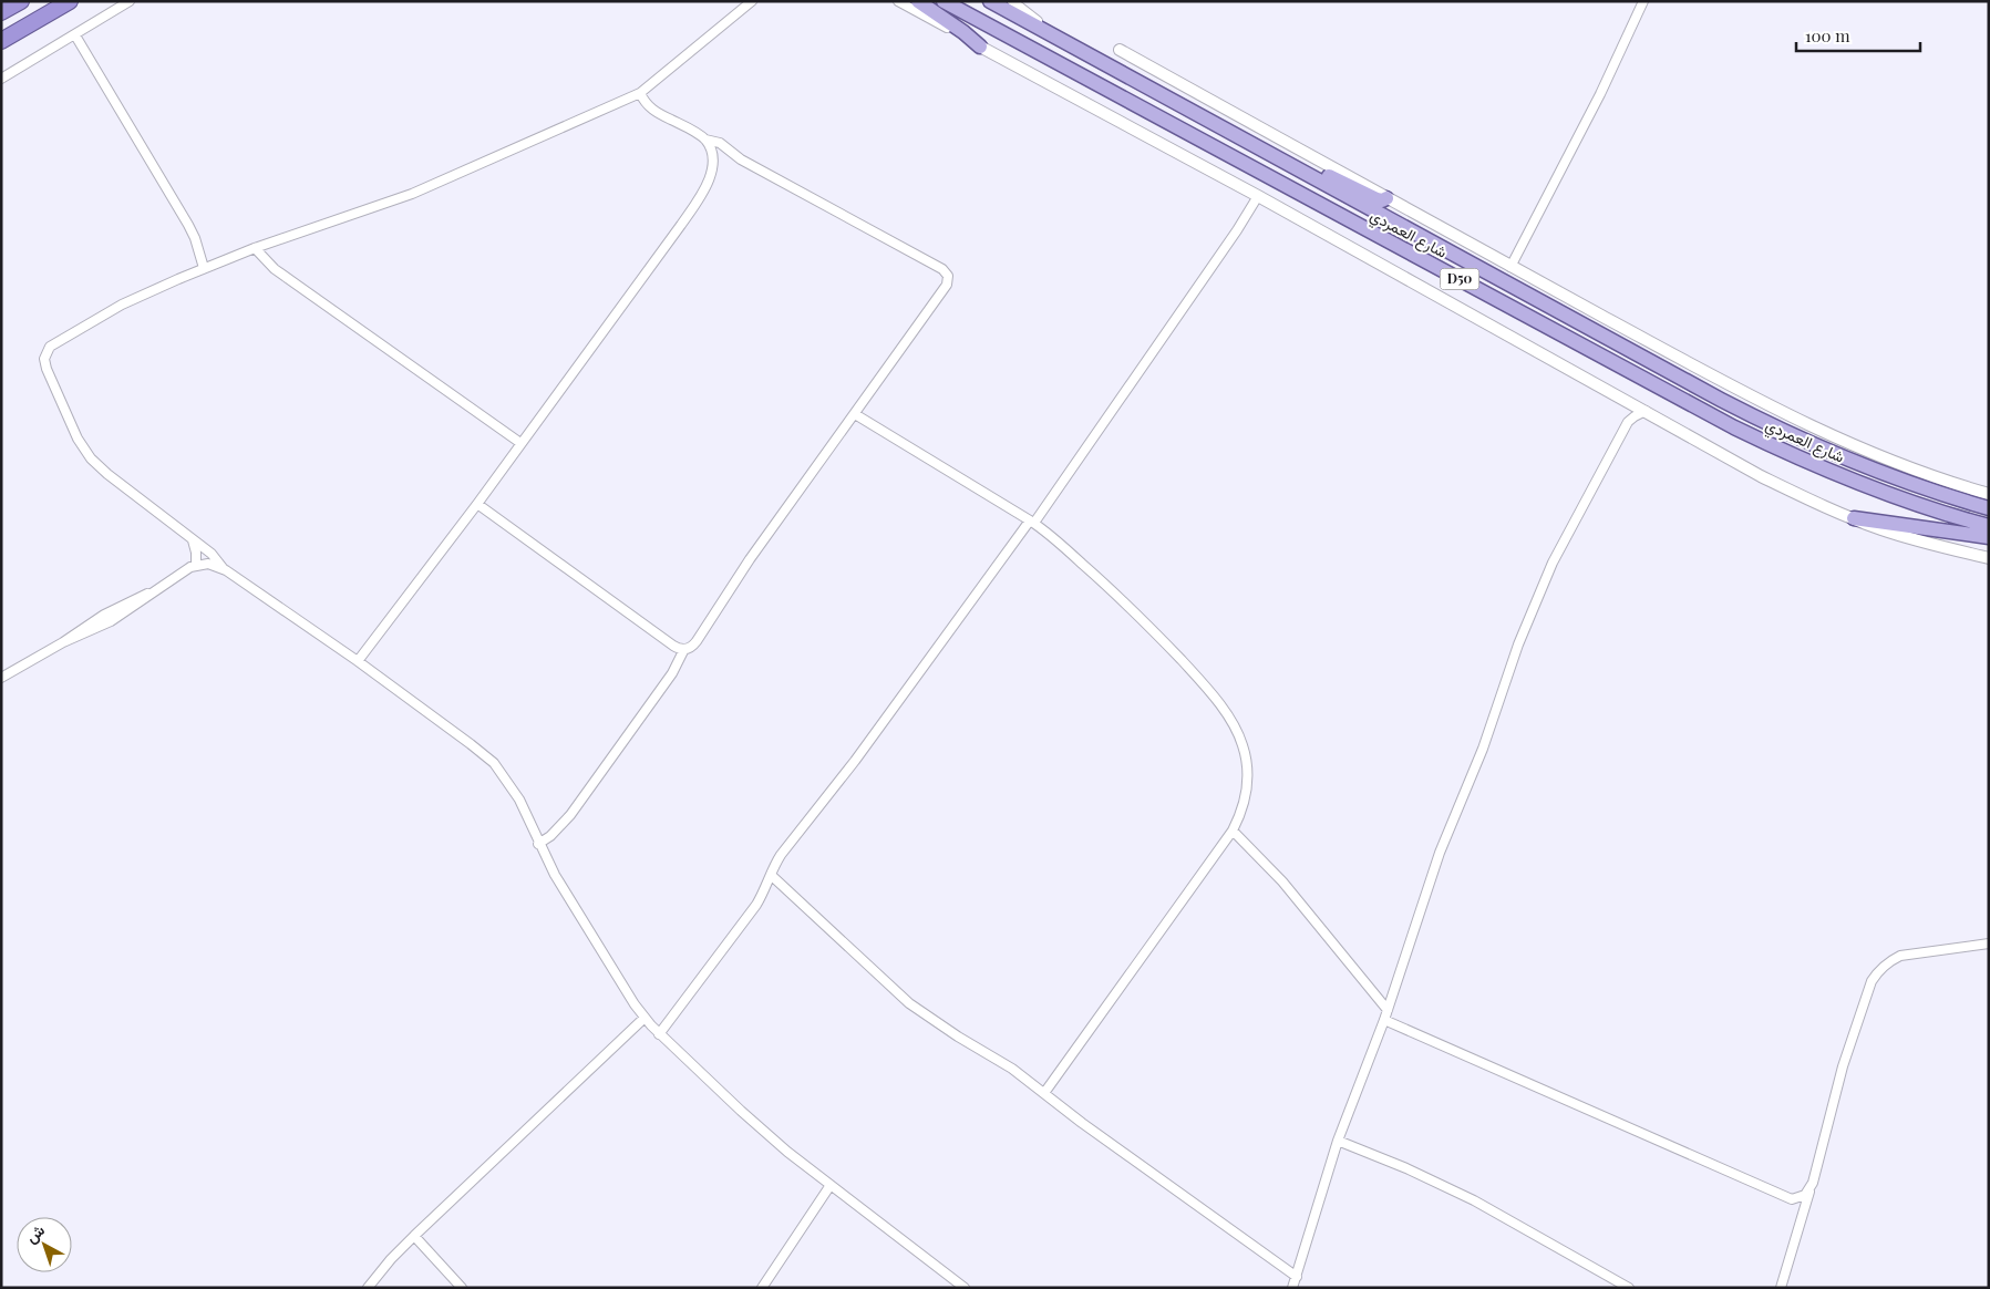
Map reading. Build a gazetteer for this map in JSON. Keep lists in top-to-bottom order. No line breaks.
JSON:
{"streets":{"main road":["شارع العمردي","D50"]},"scale_bar":"100 m","north":"top left"}
